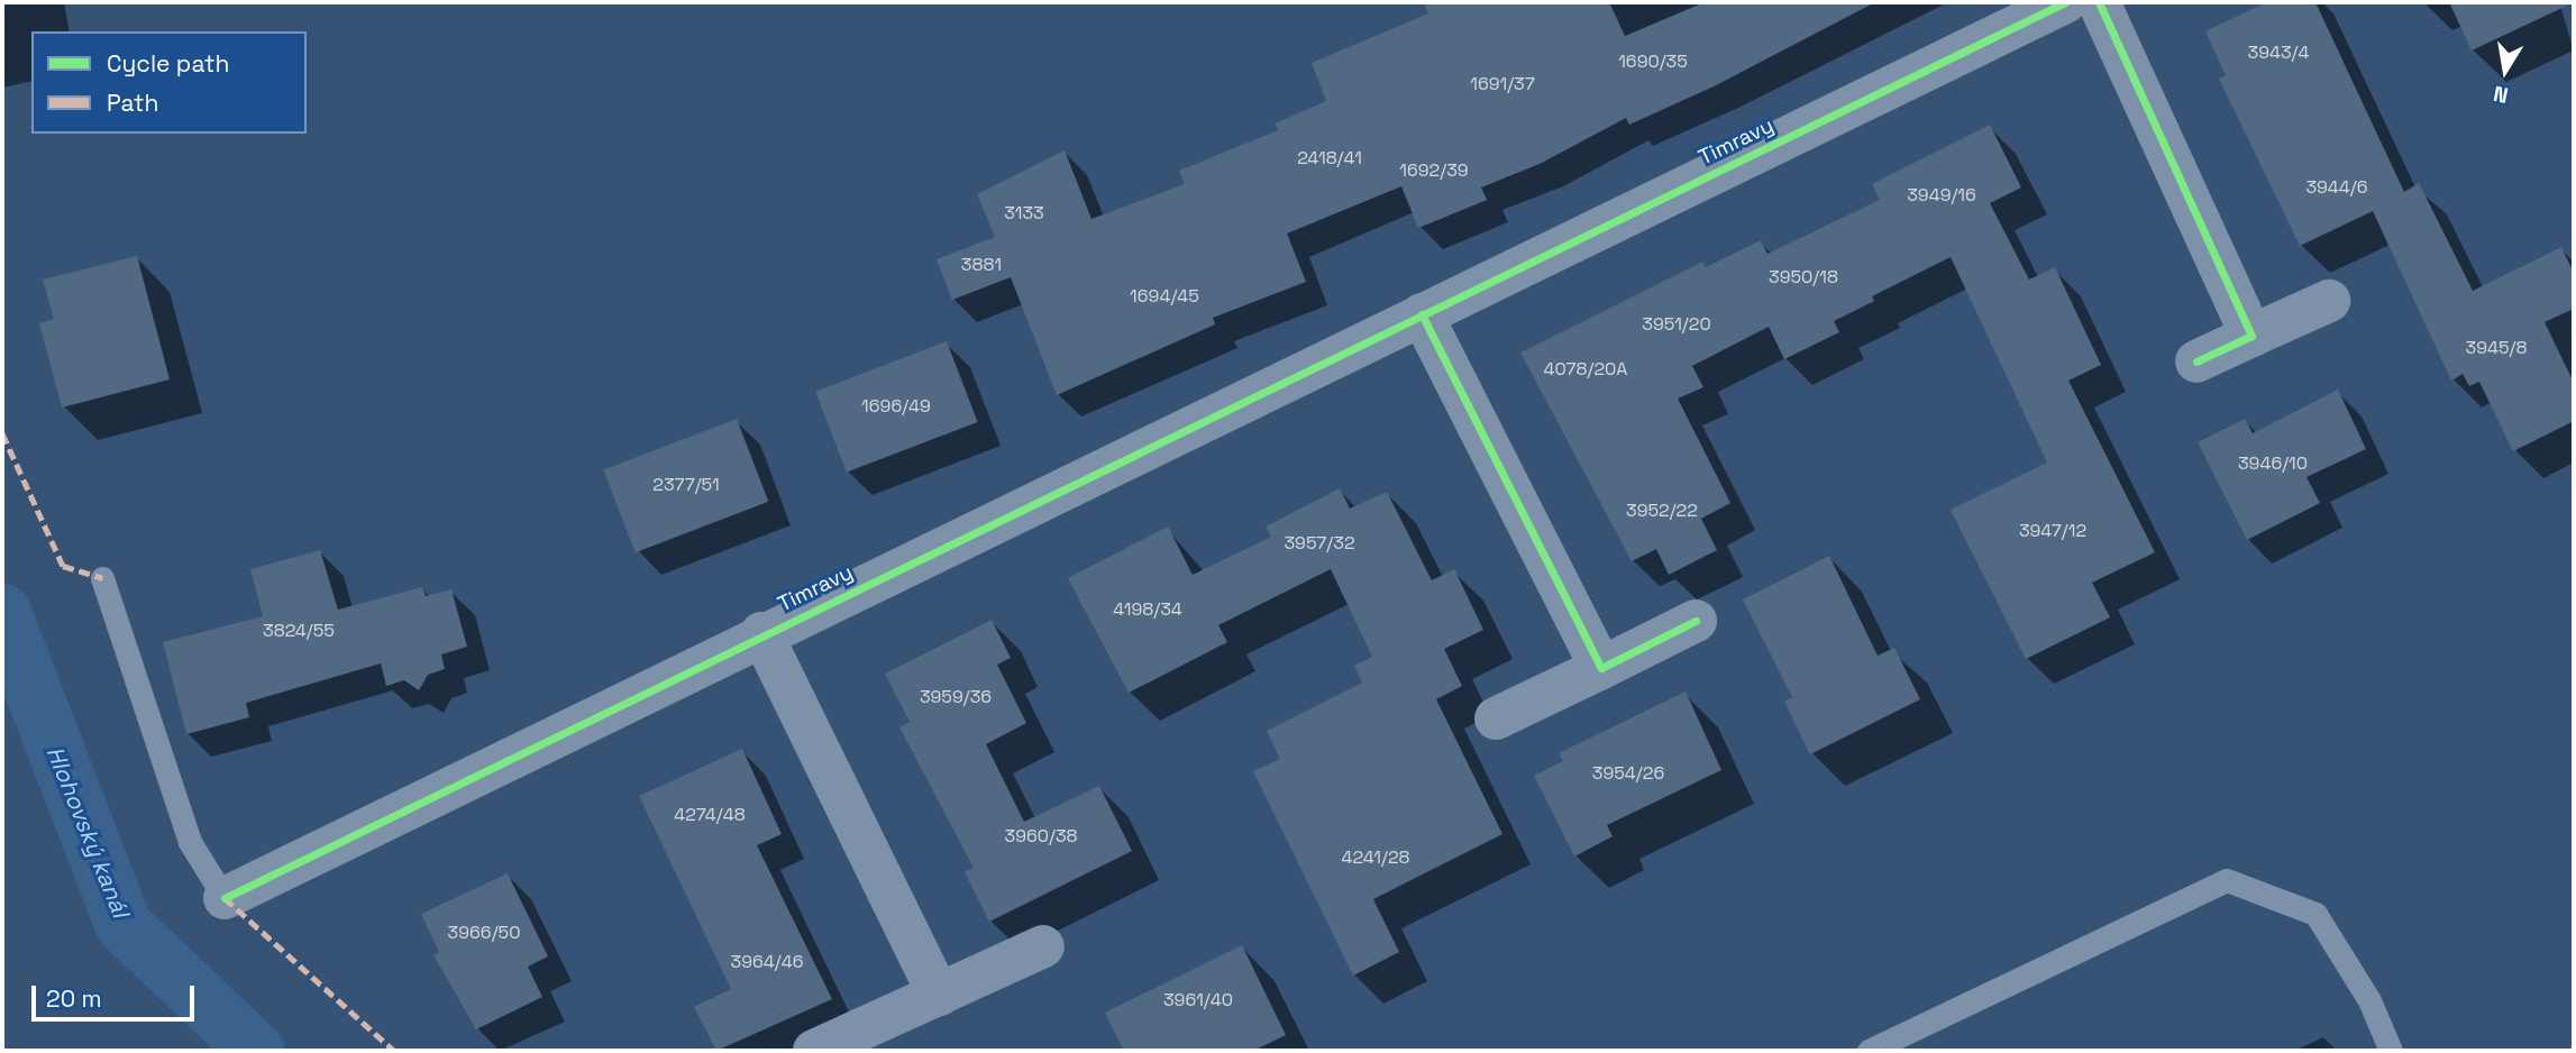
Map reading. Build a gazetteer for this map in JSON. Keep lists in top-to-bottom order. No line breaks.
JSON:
{"streets":{"street":["Timravy"]},"water":["Hlohovský kanál"],"house_numbers":["3943/4","1690/35","1691/37","2418/41","1692/39","3944/6","3949/16","3133","3881","3950/18","1694/45","3951/20","3945/8","4078/20A","1696/49","3946/10","2377/51","3952/22","3947/12","3957/32","4198/34","3824/55","3959/36","3954/26","4274/48","3960/38","4241/28","3966/50","3964/46","3961/40"],"legend":["Cycle path","Path"],"scale_bar":"20 m","north":"bottom"}
